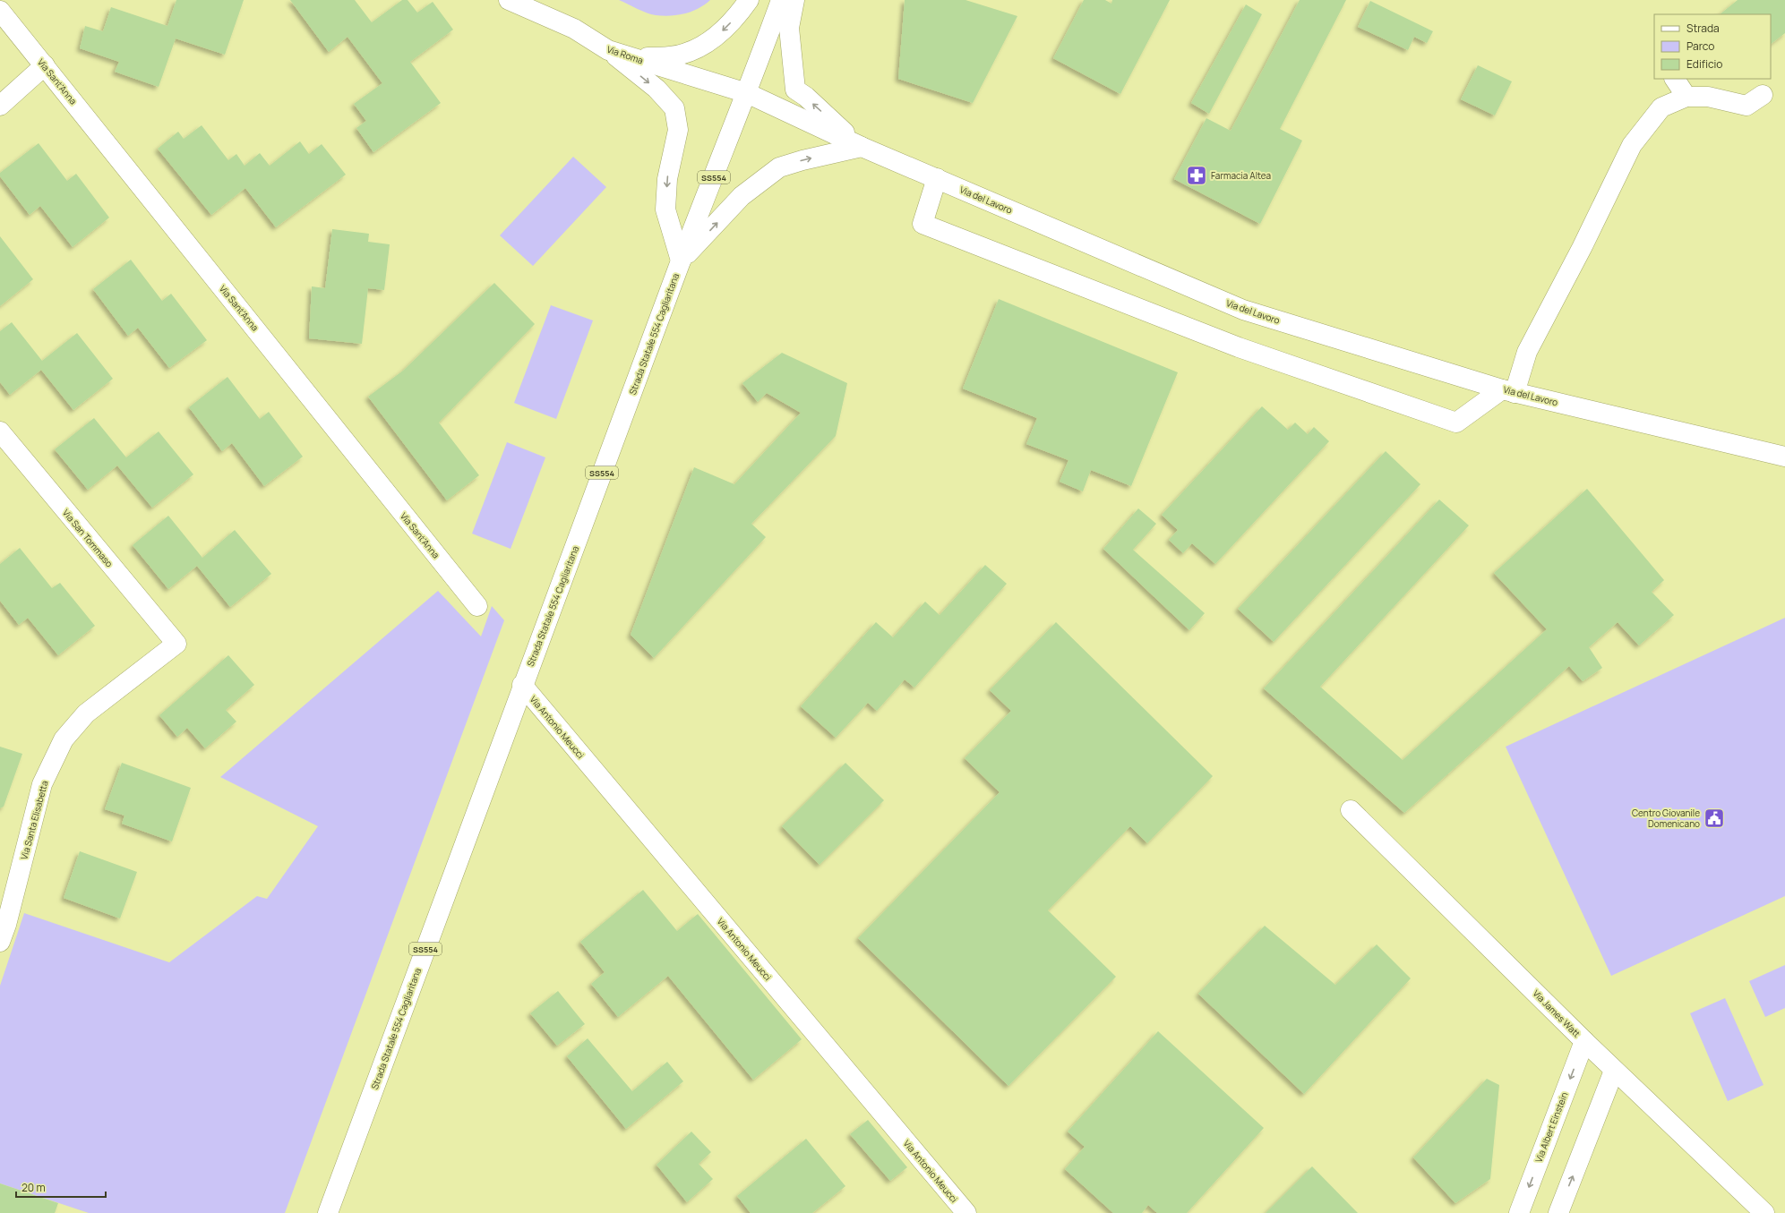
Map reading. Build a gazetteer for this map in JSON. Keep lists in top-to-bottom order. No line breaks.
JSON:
{"streets":{"street":["Via Roma","Via Sant'Anna","SS554","Via del Lavoro","Strada Statale 554 Cagliaritana","Via San Tommaso","Via Antonio Meucci","Via Santa Elisabetta","Via James Watt","Via Albert Einstein"]},"crossings":[["Via Roma","Via del Lavoro"],["Via Roma","Strada Statale 554 Cagliaritana"],["Via del Lavoro","Strada Statale 554 Cagliaritana"],["Strada Statale 554 Cagliaritana","Via Antonio Meucci"],["Via San Tommaso","Via Santa Elisabetta"],["Via James Watt","Via Albert Einstein"]],"places":{"pharmacy":["Farmacia Altea"],"public building":["Centro Giovanile Domenicano"]},"legend":["Strada","Parco","Edificio"],"scale_bar":"20 m"}
